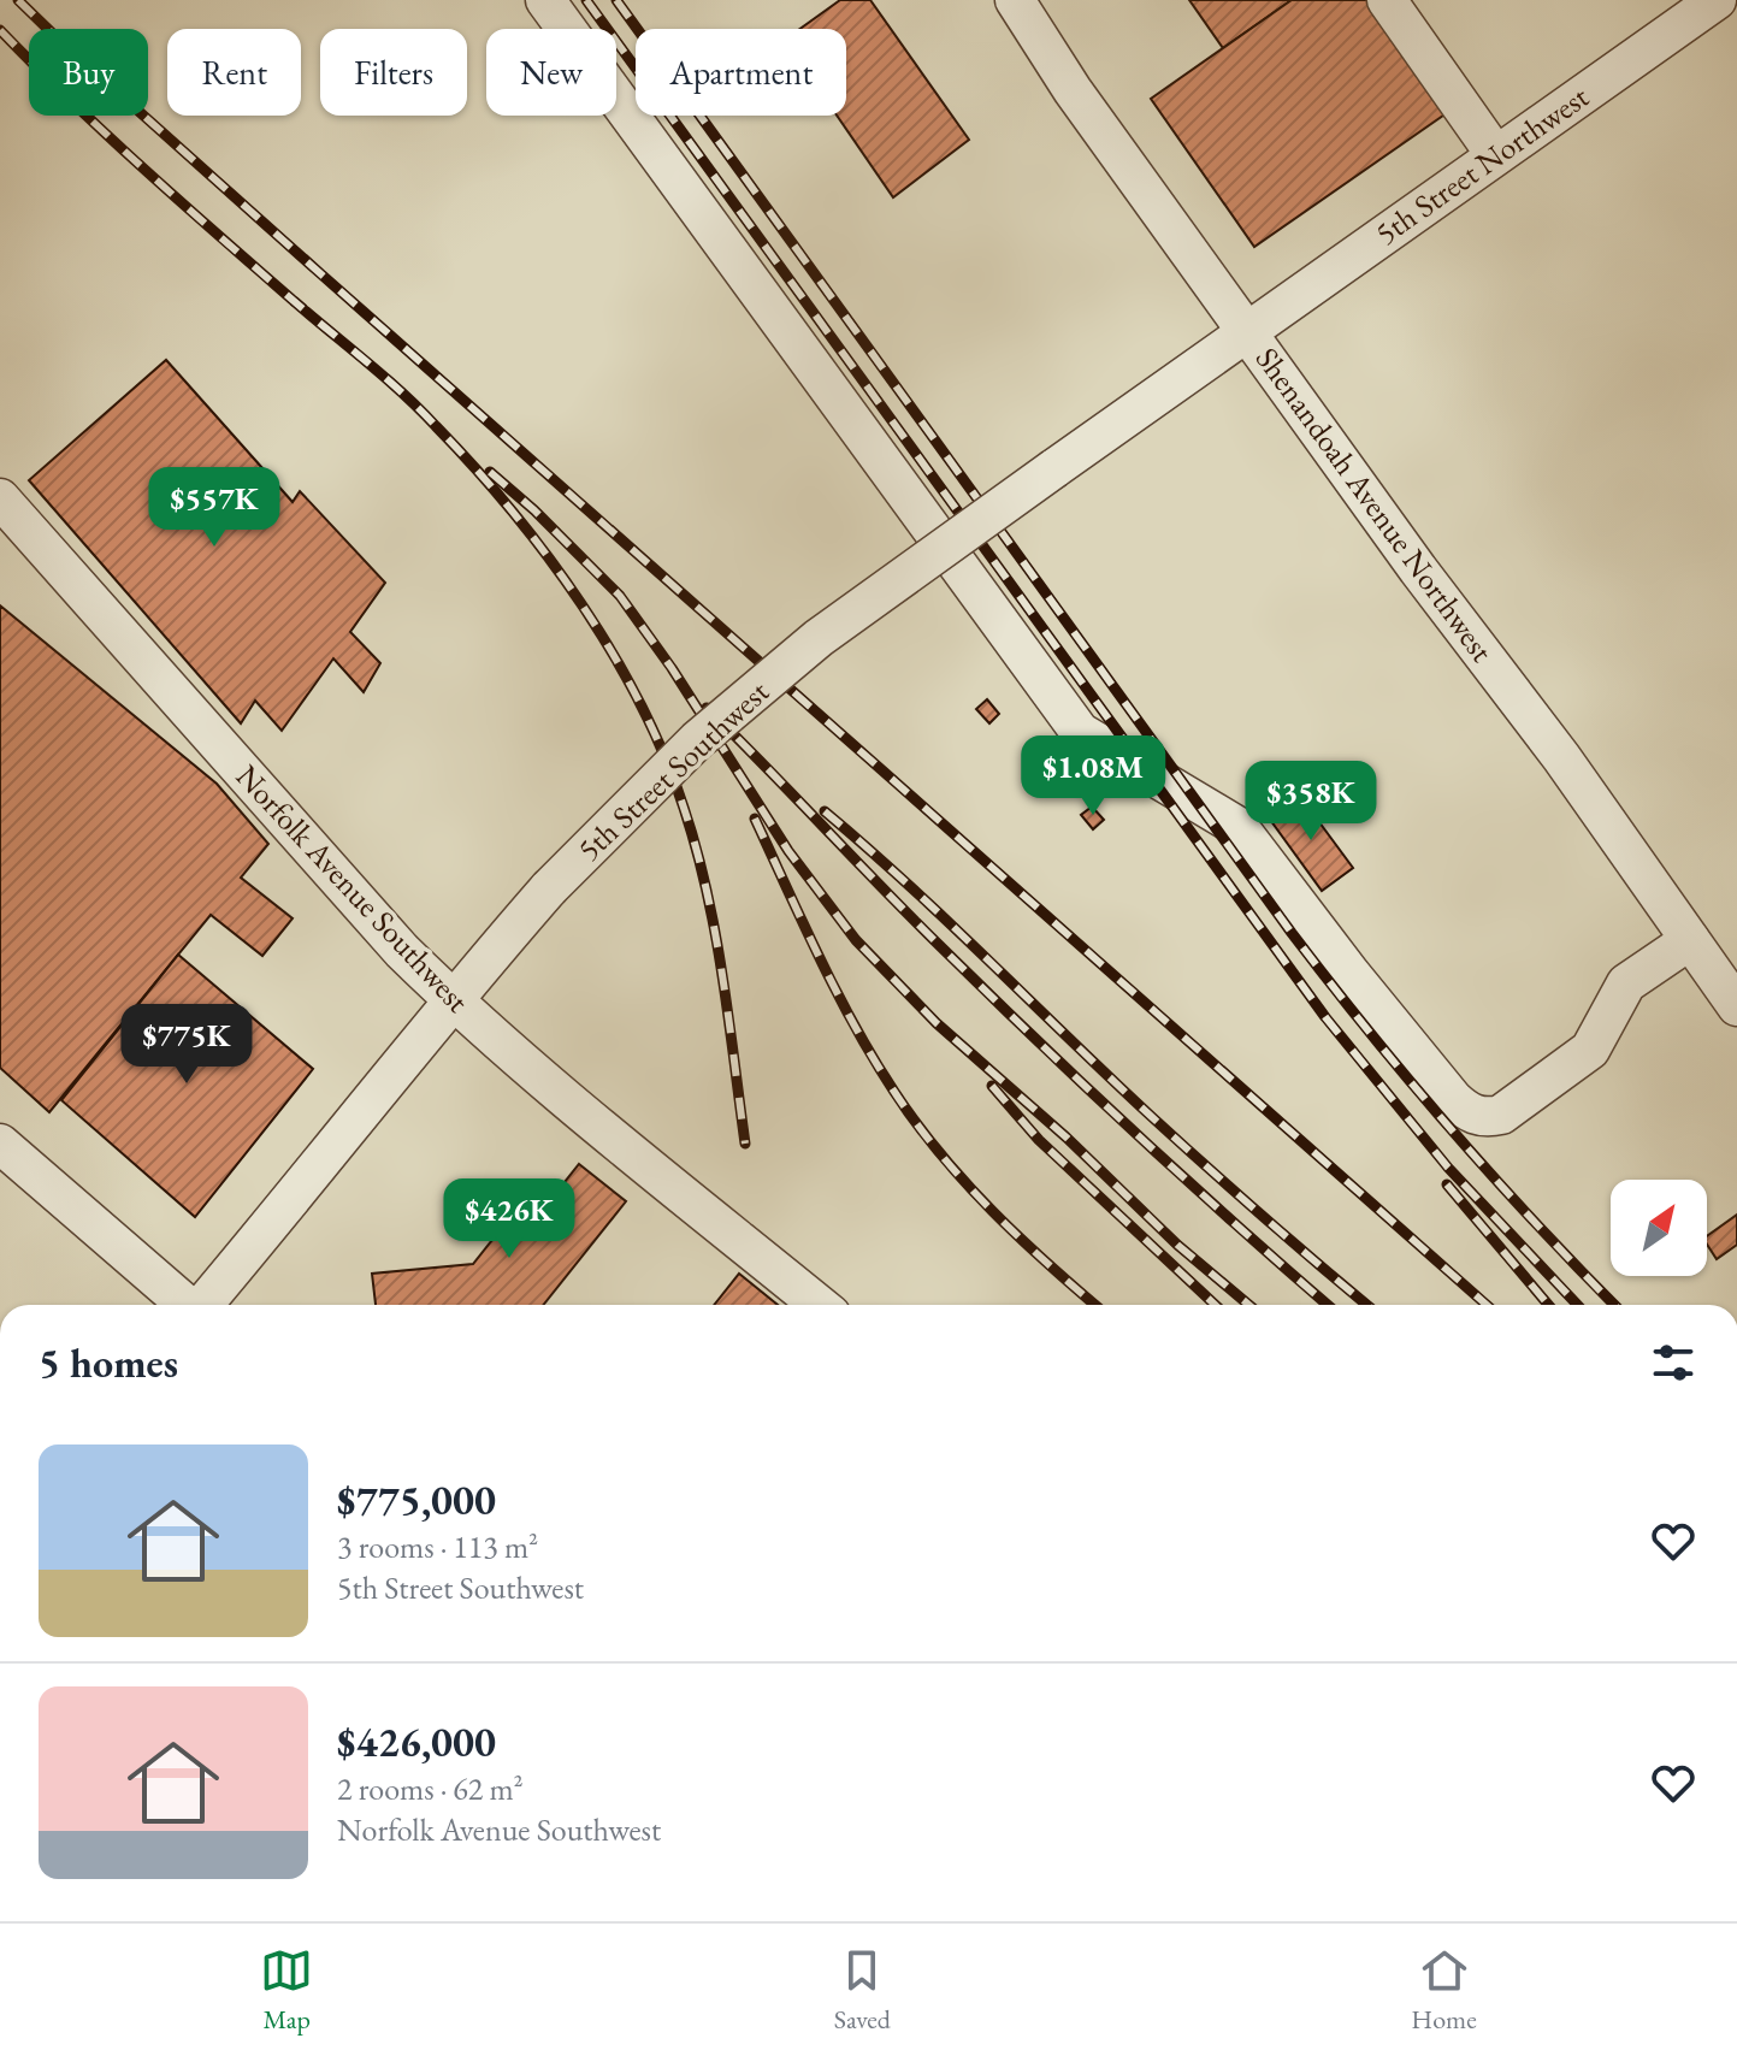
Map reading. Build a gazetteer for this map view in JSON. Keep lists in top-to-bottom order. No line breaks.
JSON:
{"streets":{"street":["5th Street Northwest","Shenandoah Avenue Northwest","5th Street Southwest","Norfolk Avenue Southwest"]},"crossings":[["5th Street Northwest","Shenandoah Avenue Northwest"],["5th Street Northwest","5th Street Southwest"],["Shenandoah Avenue Northwest","5th Street Southwest"],["5th Street Southwest","Norfolk Avenue Southwest"]],"north":"top right","page":{"chip":["Buy","Rent","Filters","New","Apartment"],"price":["$557K","$1.08M","$358K","$775K","$426K"],"heading":"5 homes","list":[{"name":"$775,000","note":"3 rooms · 113 m² · 5th Street Southwest"},{"name":"$426,000","note":"2 rooms · 62 m² · Norfolk Avenue Southwest"}],"tabs":["Map","Saved","Home"]}}
